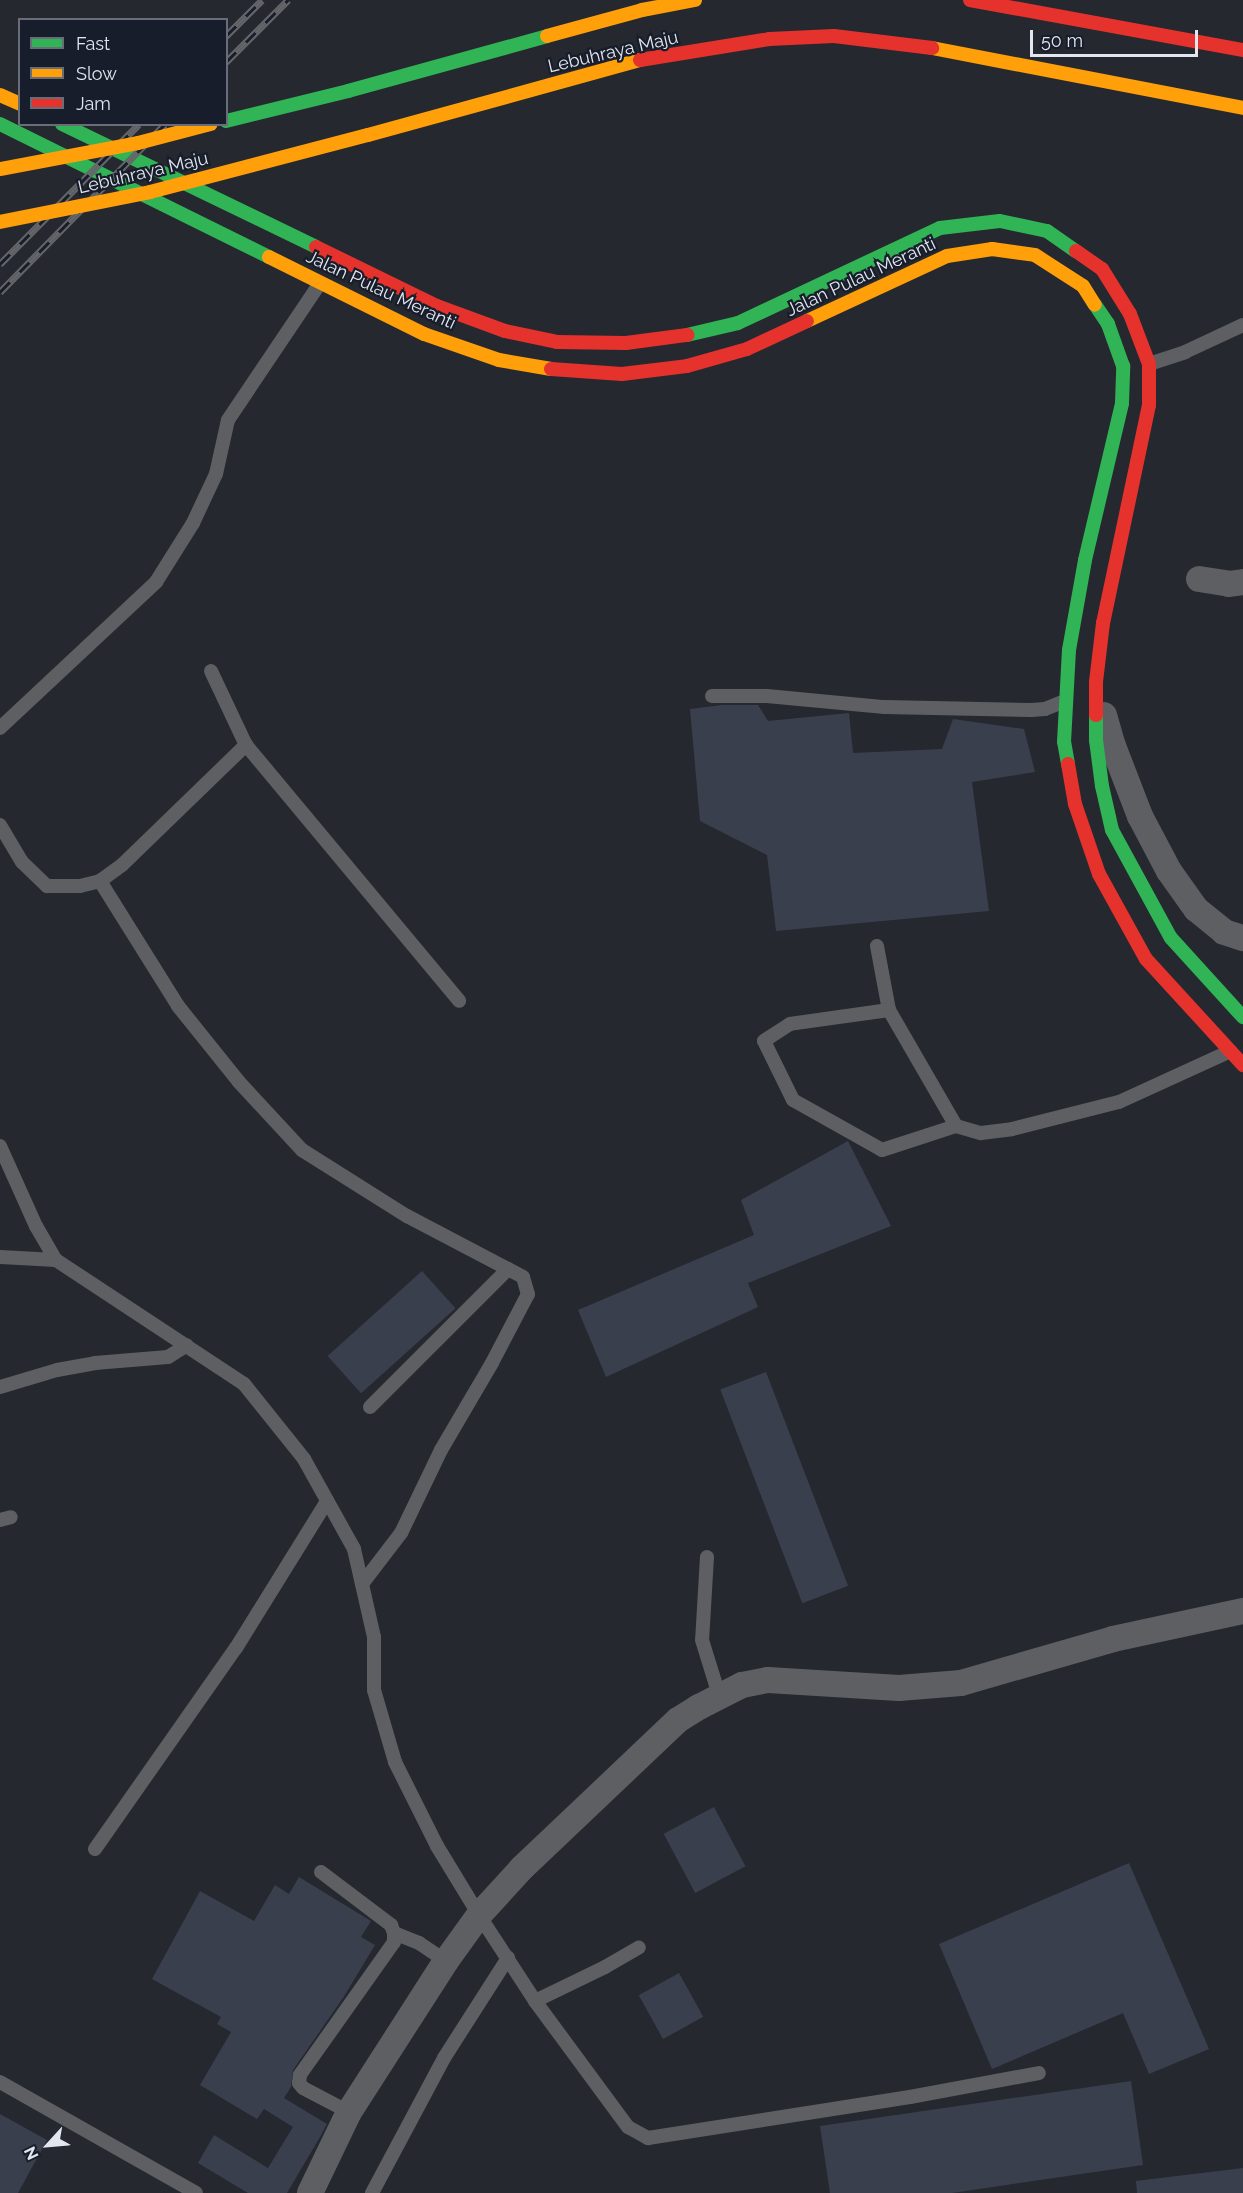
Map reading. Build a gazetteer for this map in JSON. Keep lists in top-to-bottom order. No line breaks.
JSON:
{"streets":{"main road":["Lebuhraya Maju","Jalan Pulau Meranti"]},"legend":["Fast","Slow","Jam"],"scale_bar":"50 m","north":"bottom left"}
